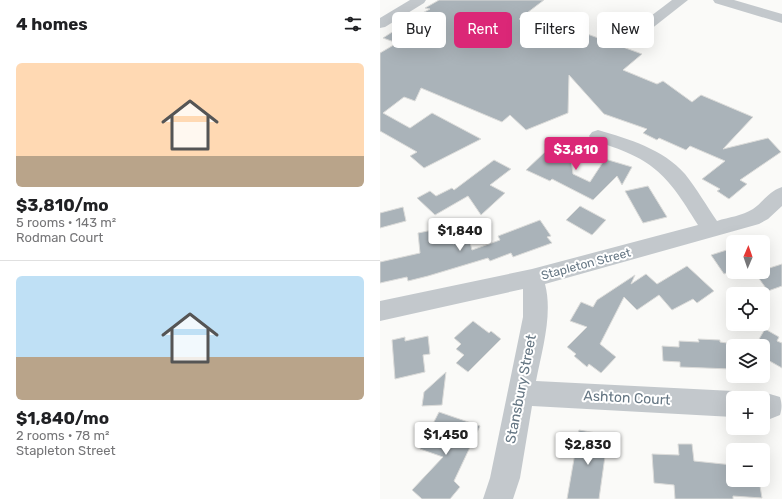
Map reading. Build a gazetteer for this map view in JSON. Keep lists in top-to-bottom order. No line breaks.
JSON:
{"streets":{"street":["Stapleton Street","Stansbury Street","Ashton Court"]},"crossings":[["Stapleton Street","Stansbury Street"],["Stansbury Street","Ashton Court"]],"north":"top","page":{"heading":"4 homes","chip":["Buy","Rent","Filters","New"],"list":[{"name":"$3,810/mo","note":"5 rooms · 143 m² · Rodman Court"},{"name":"$1,840/mo","note":"2 rooms · 78 m² · Stapleton Street"}],"price":["$3,810","$1,840","$1,450","$2,830"],"map_buttons":["+","−"]}}
